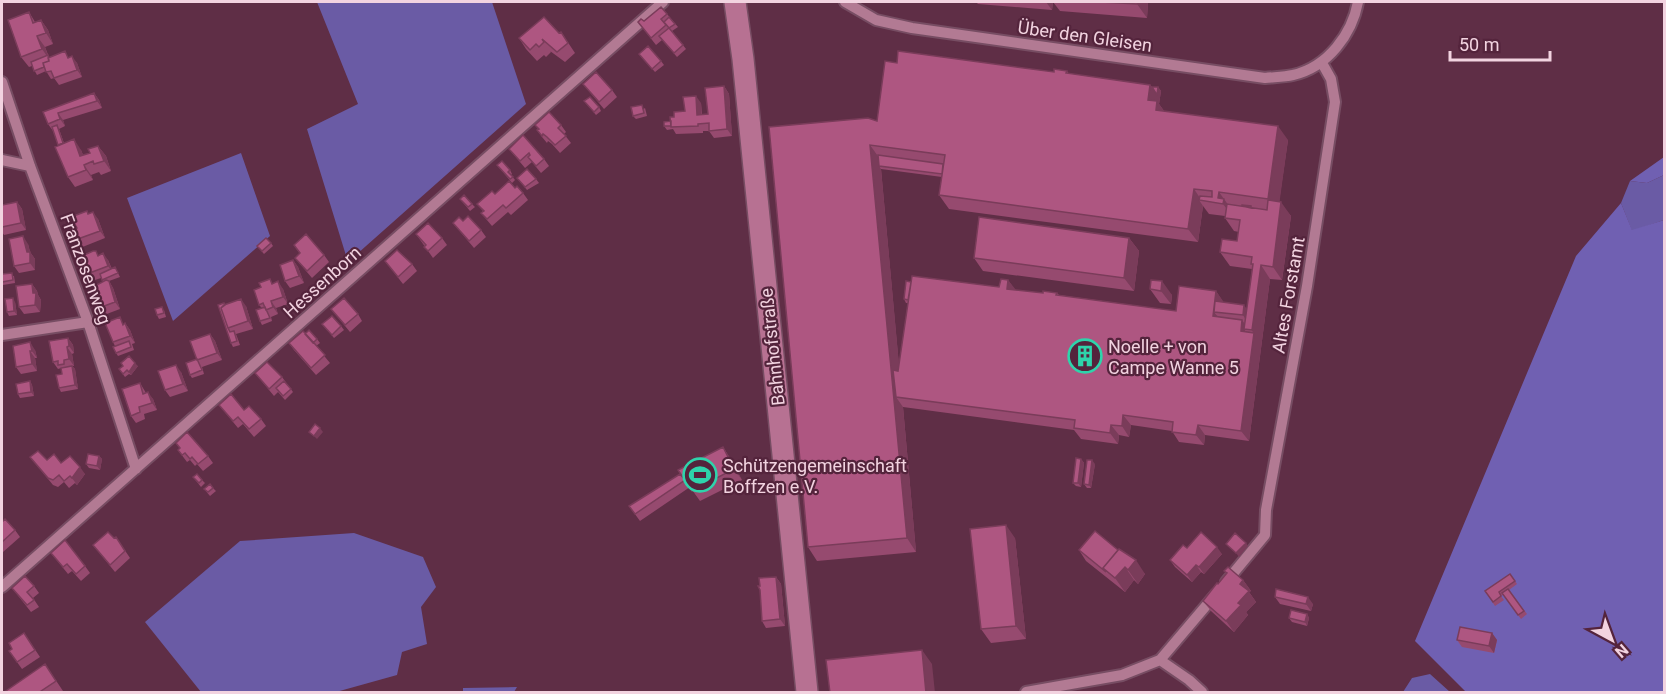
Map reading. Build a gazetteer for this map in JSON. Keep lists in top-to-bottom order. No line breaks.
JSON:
{"streets":{"main road":["Bahnhofstraße"],"street":["Über den Gleisen","Franzosenweg","Hessenborn","Altes Forstamt"]},"crossings":[["Über den Gleisen","Altes Forstamt"],["Franzosenweg","Hessenborn"]],"places":{"building":["Noelle + von Campe Wanne 5"],"sports":["Schützengemeinschaft Boffzen e.V."]},"scale_bar":"50 m","north":"bottom right"}
